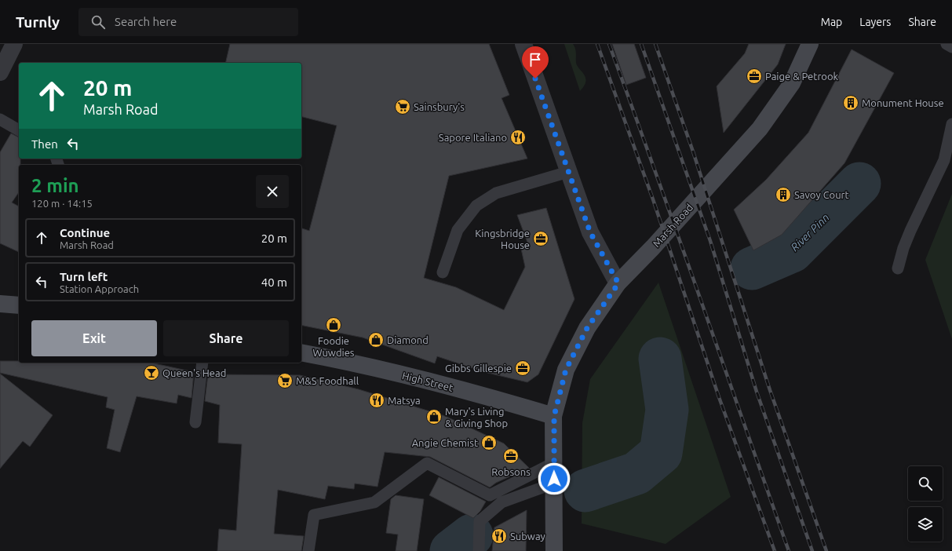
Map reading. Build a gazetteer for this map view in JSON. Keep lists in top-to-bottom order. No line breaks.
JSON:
{"streets":{"street":["Marsh Road","High Street"]},"crossings":[["Marsh Road","High Street"]],"water":["River Pinn"],"places":{"office":["Paige & Petrook","Kingsbridge House","Gibbs Gillespie","Robsons"],"building":["Monument House","Savoy Court"],"supermarket":["Sainsbury's","M&S Foodhall"],"restaurant":["Sapore Italiano","Matsya","Subway"],"shop":["Foodie Wuwdies","Diamond","Mary's Living & Giving Shop","Angie Chemist"],"bar":["Queen's Head"]},"page":{"header":"Turnly","search":"Search here","nav":["Map","Layers","Share"],"turn":["20 m","Marsh Road"],"then":"Then","heading":["2 min","120 m · 14:15"],"list":[{"name":"Continue","note":"Marsh Road","value":"20 m"},{"name":"Turn left","note":"Station Approach","value":"40 m"}],"buttons":["Exit","Share"]}}
